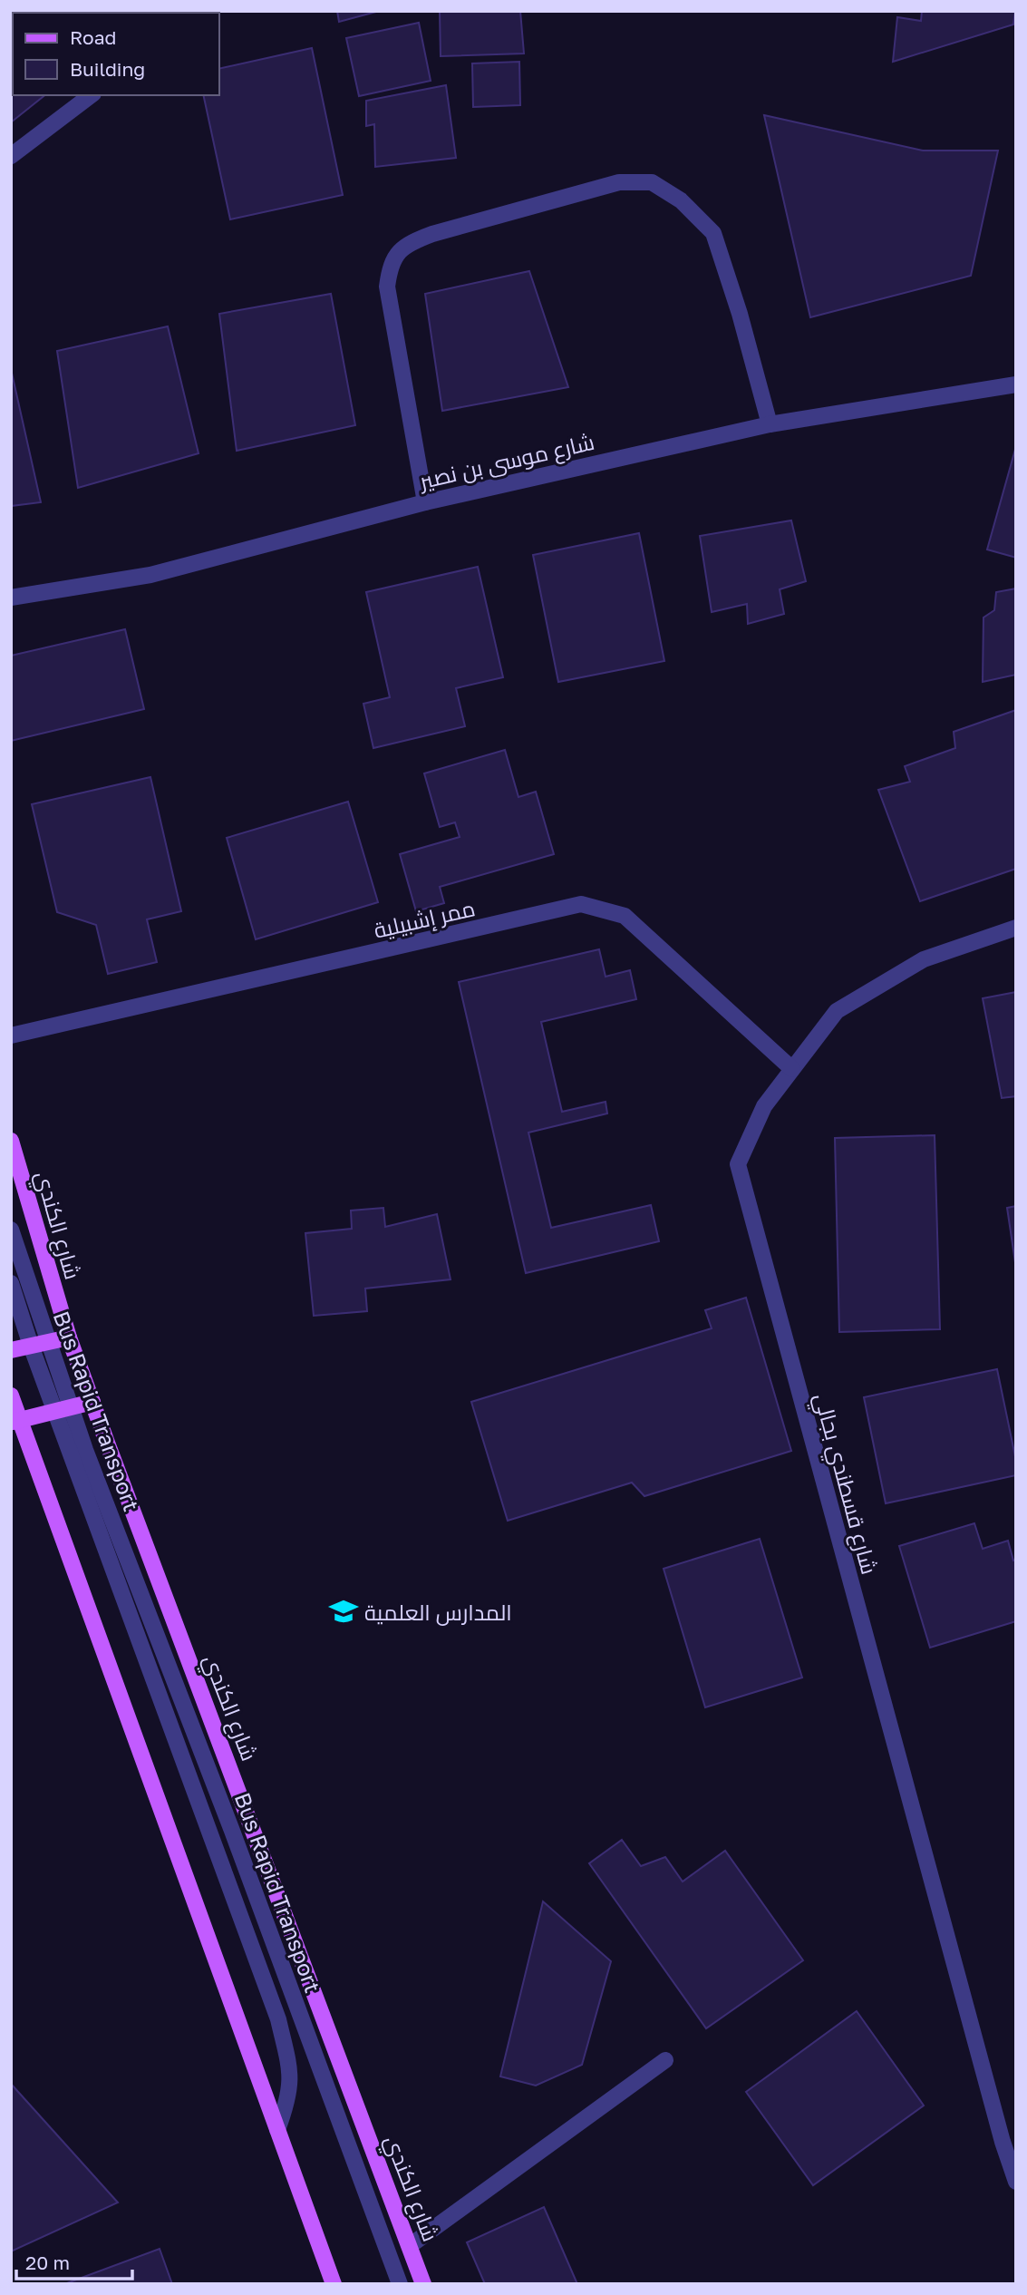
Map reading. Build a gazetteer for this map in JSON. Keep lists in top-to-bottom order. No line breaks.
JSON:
{"streets":{"main road":["شارع الكندي"],"street":["شارع موسى بن نصير","ممر إشبيلية","Bus Rapid Transport","شارع قسطندي بجالي"]},"crossings":[["ممر إشبيلية","شارع قسطندي بجالي"]],"places":{"school or university":["المدارس العلمية"]},"legend":["Road","Building"],"scale_bar":"20 m"}
